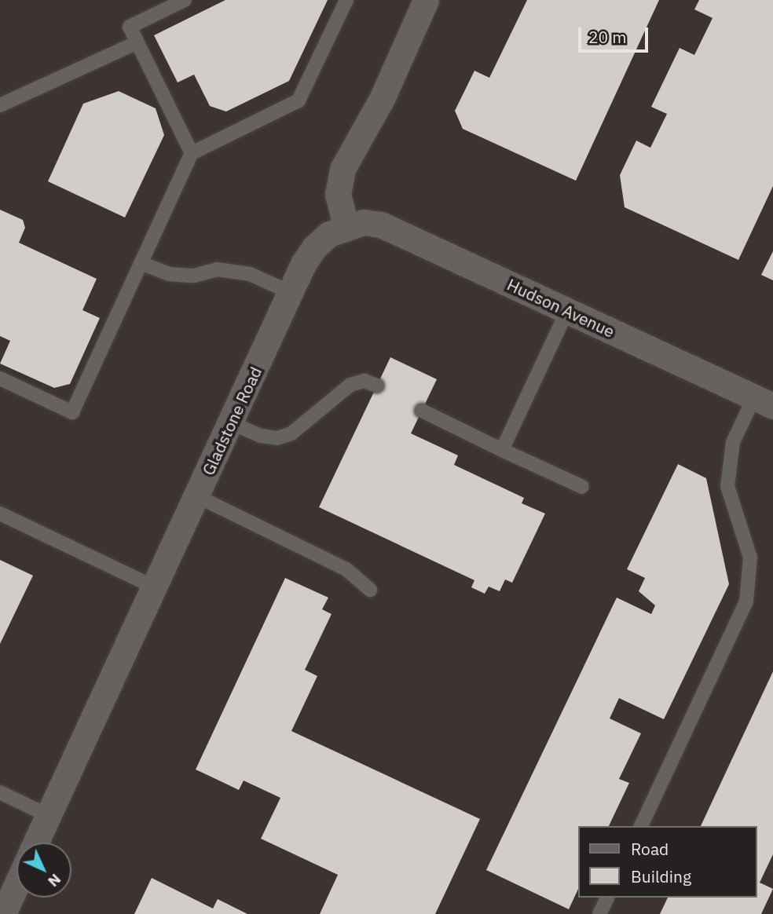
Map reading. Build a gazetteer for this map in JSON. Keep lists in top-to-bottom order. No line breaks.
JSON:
{"streets":{"street":["Hudson Avenue","Gladstone Road"]},"crossings":[["Hudson Avenue","Gladstone Road"]],"legend":["Road","Building"],"scale_bar":"20 m","north":"bottom right"}
